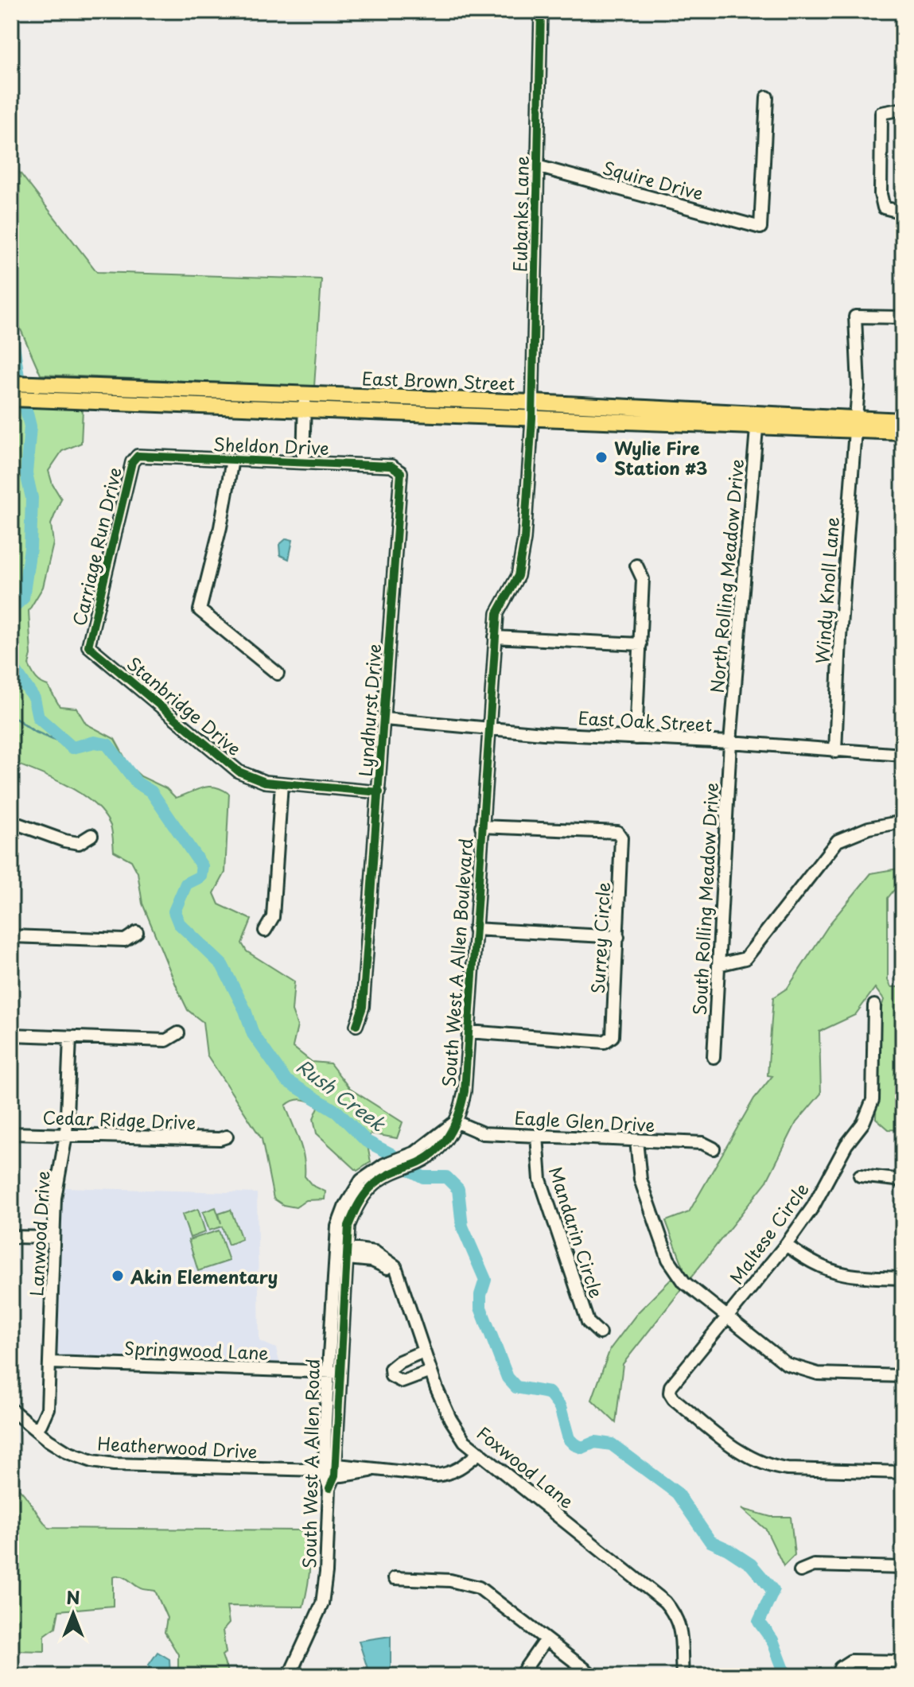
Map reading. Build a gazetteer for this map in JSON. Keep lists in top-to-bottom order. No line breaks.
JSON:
{"streets":{"main road":["East Brown Street"],"street":["Squire Drive","Eubanks Lane","Sheldon Drive","Carriage Run Drive","North Rolling Meadow Drive","Windy Knoll Lane","Stanbridge Drive","Lyndhurst Drive","East Oak Street","South Rolling Meadow Drive","Surrey Circle","South West A Allen Boulevard","Cedar Ridge Drive","Eagle Glen Drive","Mandarin Circle","Maltese Circle","Lanwood Drive","Springwood Lane","Heatherwood Drive","South West A Allen Road","Foxwood Lane"]},"crossings":[["Squire Drive","Eubanks Lane"],["Eubanks Lane","East Brown Street"],["Eubanks Lane","South West A Allen Boulevard"],["East Brown Street","North Rolling Meadow Drive"],["East Brown Street","Windy Knoll Lane"],["Sheldon Drive","Carriage Run Drive"],["Sheldon Drive","Lyndhurst Drive"],["Carriage Run Drive","Stanbridge Drive"],["North Rolling Meadow Drive","East Oak Street"],["North Rolling Meadow Drive","South Rolling Meadow Drive"],["Windy Knoll Lane","East Oak Street"],["Stanbridge Drive","Lyndhurst Drive"],["Lyndhurst Drive","East Oak Street"],["East Oak Street","South Rolling Meadow Drive"],["East Oak Street","South West A Allen Boulevard"],["Surrey Circle","South West A Allen Boulevard"],["South West A Allen Boulevard","Eagle Glen Drive"],["Cedar Ridge Drive","Lanwood Drive"],["Eagle Glen Drive","Mandarin Circle"],["Lanwood Drive","Springwood Lane"],["Lanwood Drive","Heatherwood Drive"],["Springwood Lane","South West A Allen Road"],["Heatherwood Drive","South West A Allen Road"],["Heatherwood Drive","Foxwood Lane"],["South West A Allen Road","Foxwood Lane"]],"water":["Rush Creek"],"places":["Wylie Fire Station #3","Akin Elementary"],"north":"top"}
